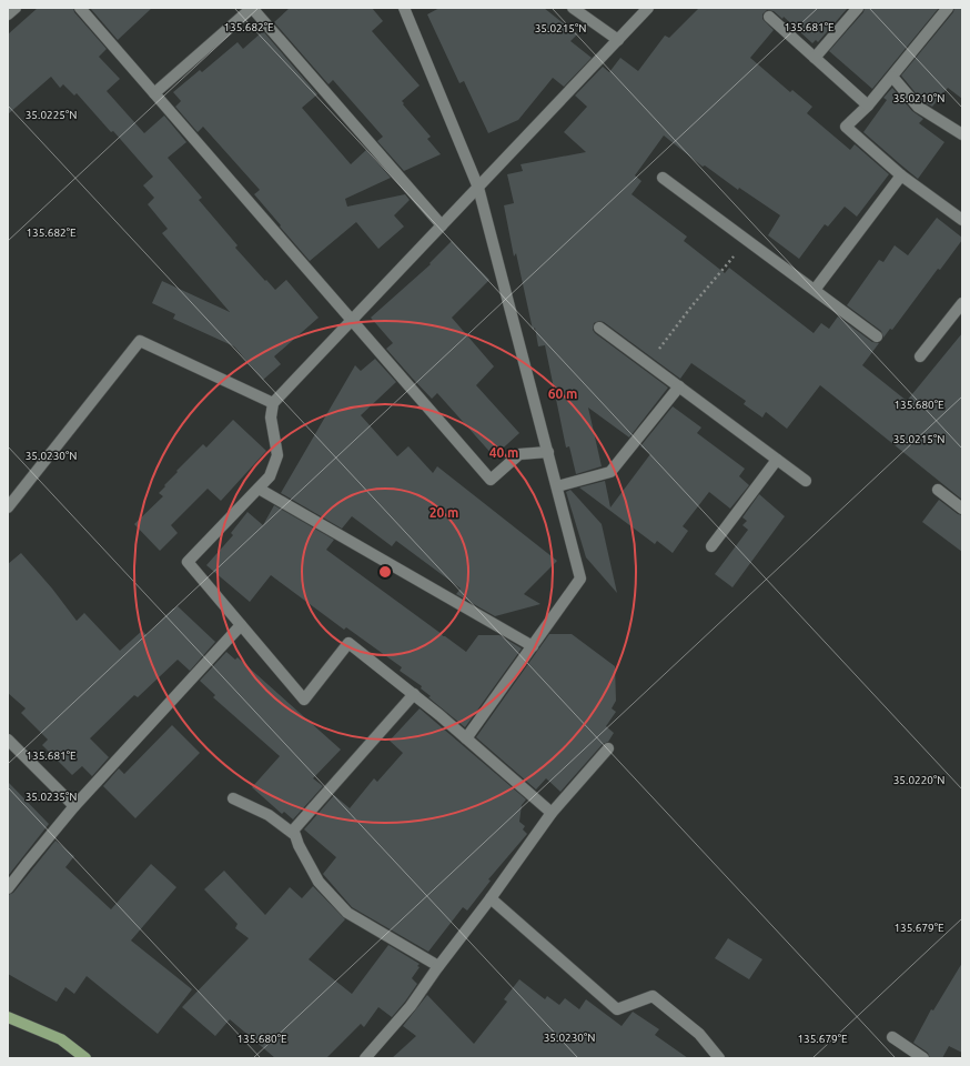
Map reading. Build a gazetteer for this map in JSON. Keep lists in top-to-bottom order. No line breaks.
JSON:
{"coordinates":["135.682°E","135.681°E","35.0215°N","35.0210°N","35.0225°N","135.680°E","35.0230°N","35.0220°N","35.0235°N","135.679°E"],"rings":["60 m","40 m","20 m"]}
